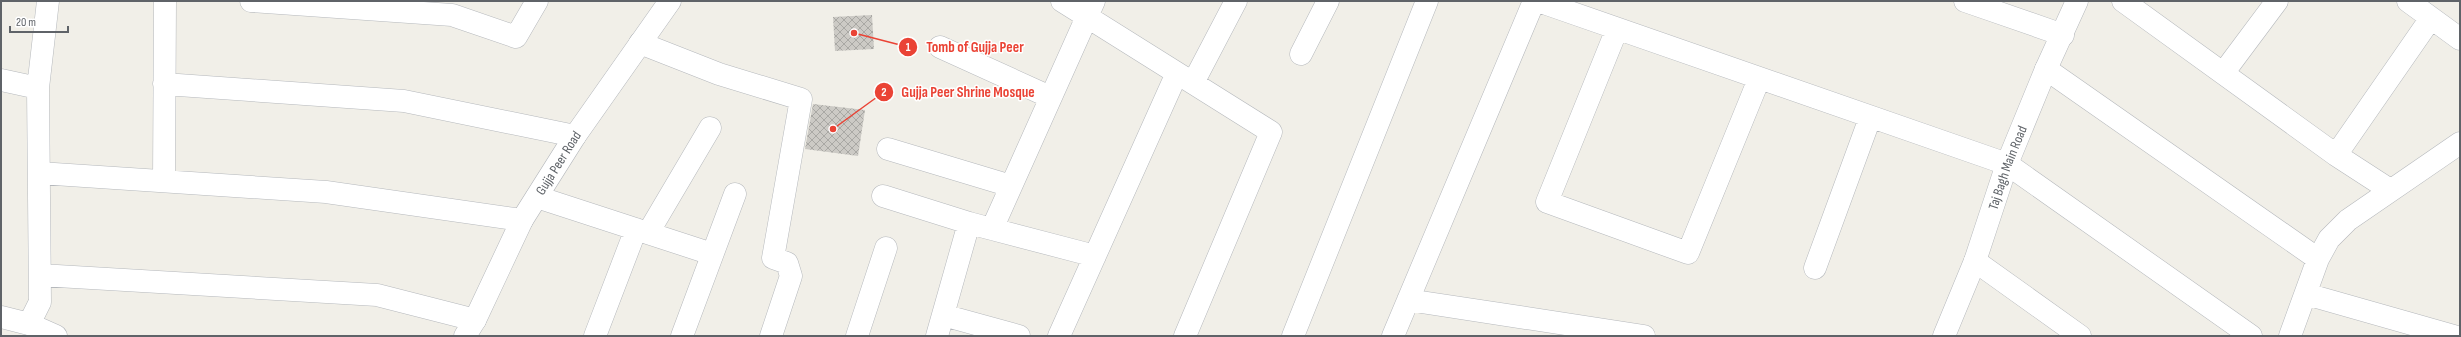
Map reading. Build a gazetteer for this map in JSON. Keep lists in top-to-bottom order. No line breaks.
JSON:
{"streets":{"street":["Gujja Peer Road","Taj Bagh Main Road"]},"places":["Tomb of Gujja Peer","Gujja Peer Shrine Mosque"],"scale_bar":"20 m"}
